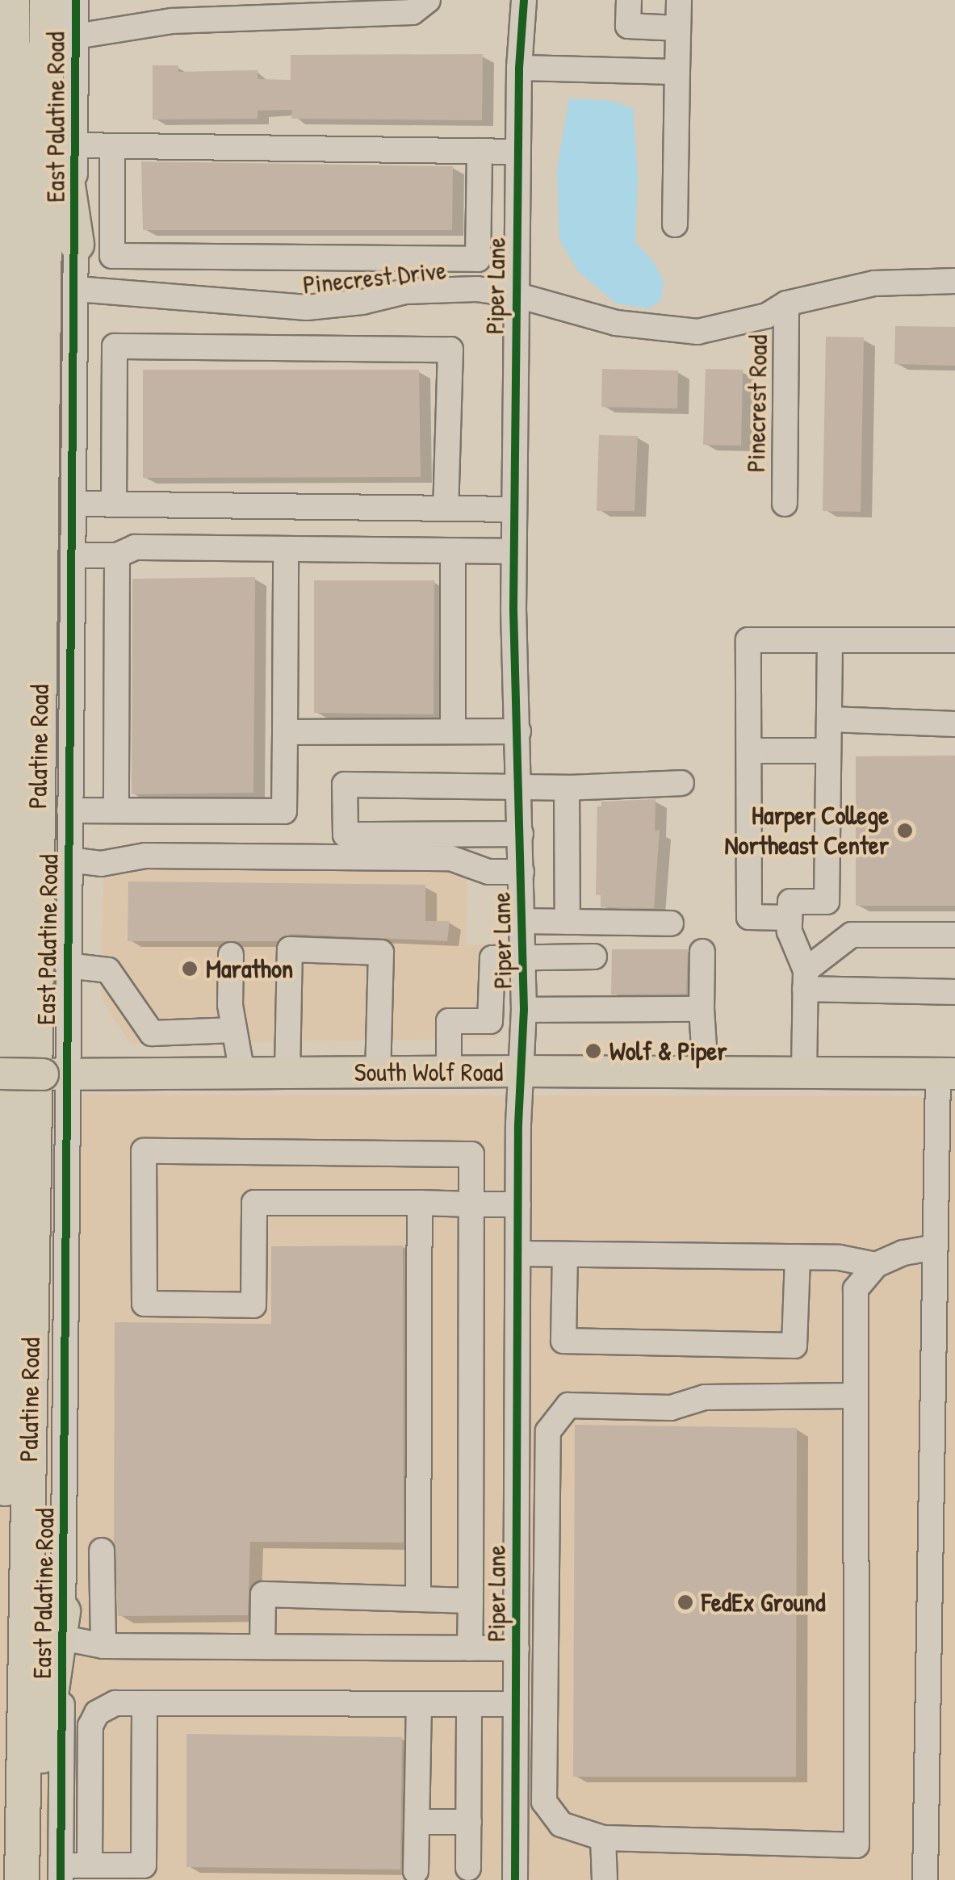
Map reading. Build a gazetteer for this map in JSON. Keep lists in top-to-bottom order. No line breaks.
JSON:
{"streets":{"highway":["Palatine Road"],"main road":["South Wolf Road"],"street":["East Palatine Road","Pinecrest Drive","Piper Lane","Pinecrest Road"]},"crossings":[["East Palatine Road","Pinecrest Drive"],["East Palatine Road","Palatine Road"],["East Palatine Road","South Wolf Road"],["Pinecrest Drive","Piper Lane"],["Pinecrest Drive","Pinecrest Road"],["Piper Lane","South Wolf Road"]],"places":["Harper College Northeast Center","Marathon","Wolf & Piper","FedEx Ground"]}
